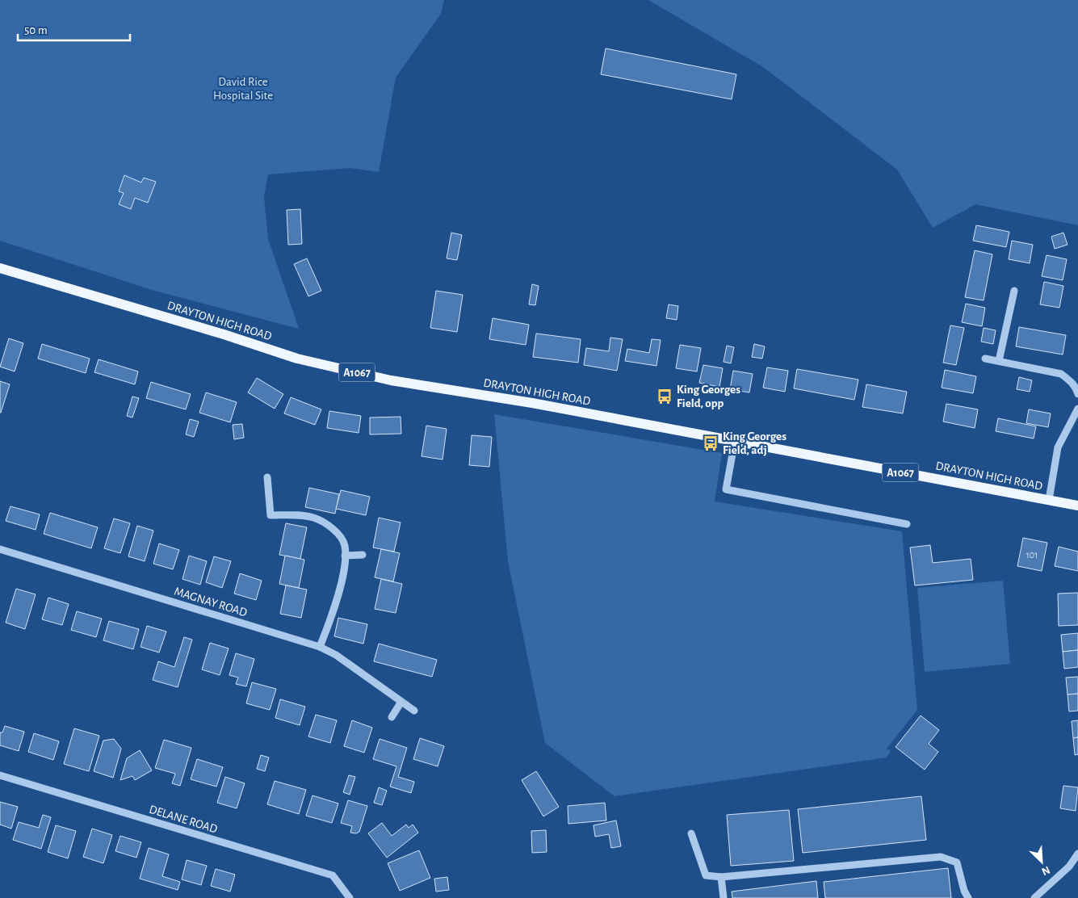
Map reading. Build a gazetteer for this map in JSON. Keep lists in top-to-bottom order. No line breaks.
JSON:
{"streets":{"main road":["DRAYTON HIGH ROAD","A1067"],"street":["MAGNAY ROAD","DELANE ROAD"]},"parks":["David Rice Hospital Site"],"places":{"bus stop":["King Georges Field, opp","King Georges Field, adj"]},"house_numbers":["101"],"scale_bar":"50 m","north":"bottom right"}
